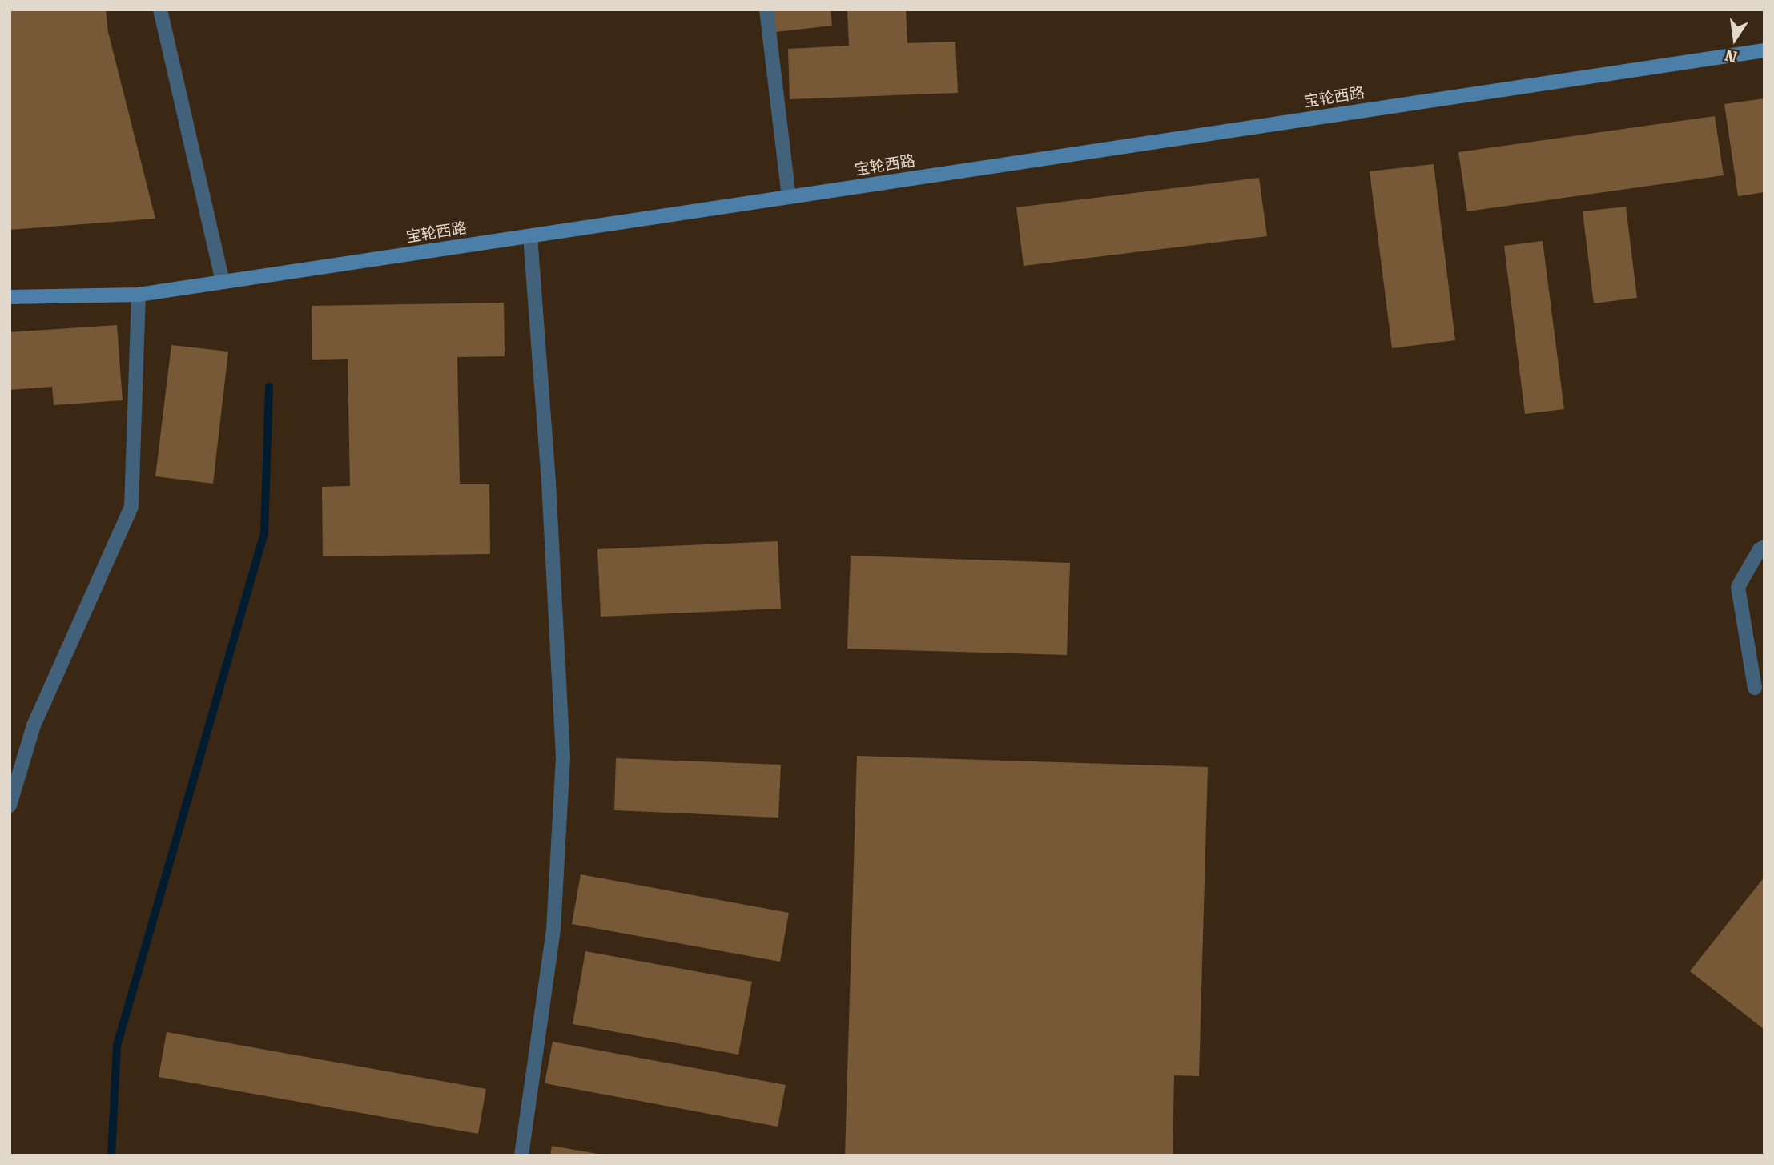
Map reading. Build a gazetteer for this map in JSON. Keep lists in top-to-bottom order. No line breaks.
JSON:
{"streets":{"main road":["宝轮西路"]},"north":"bottom"}
